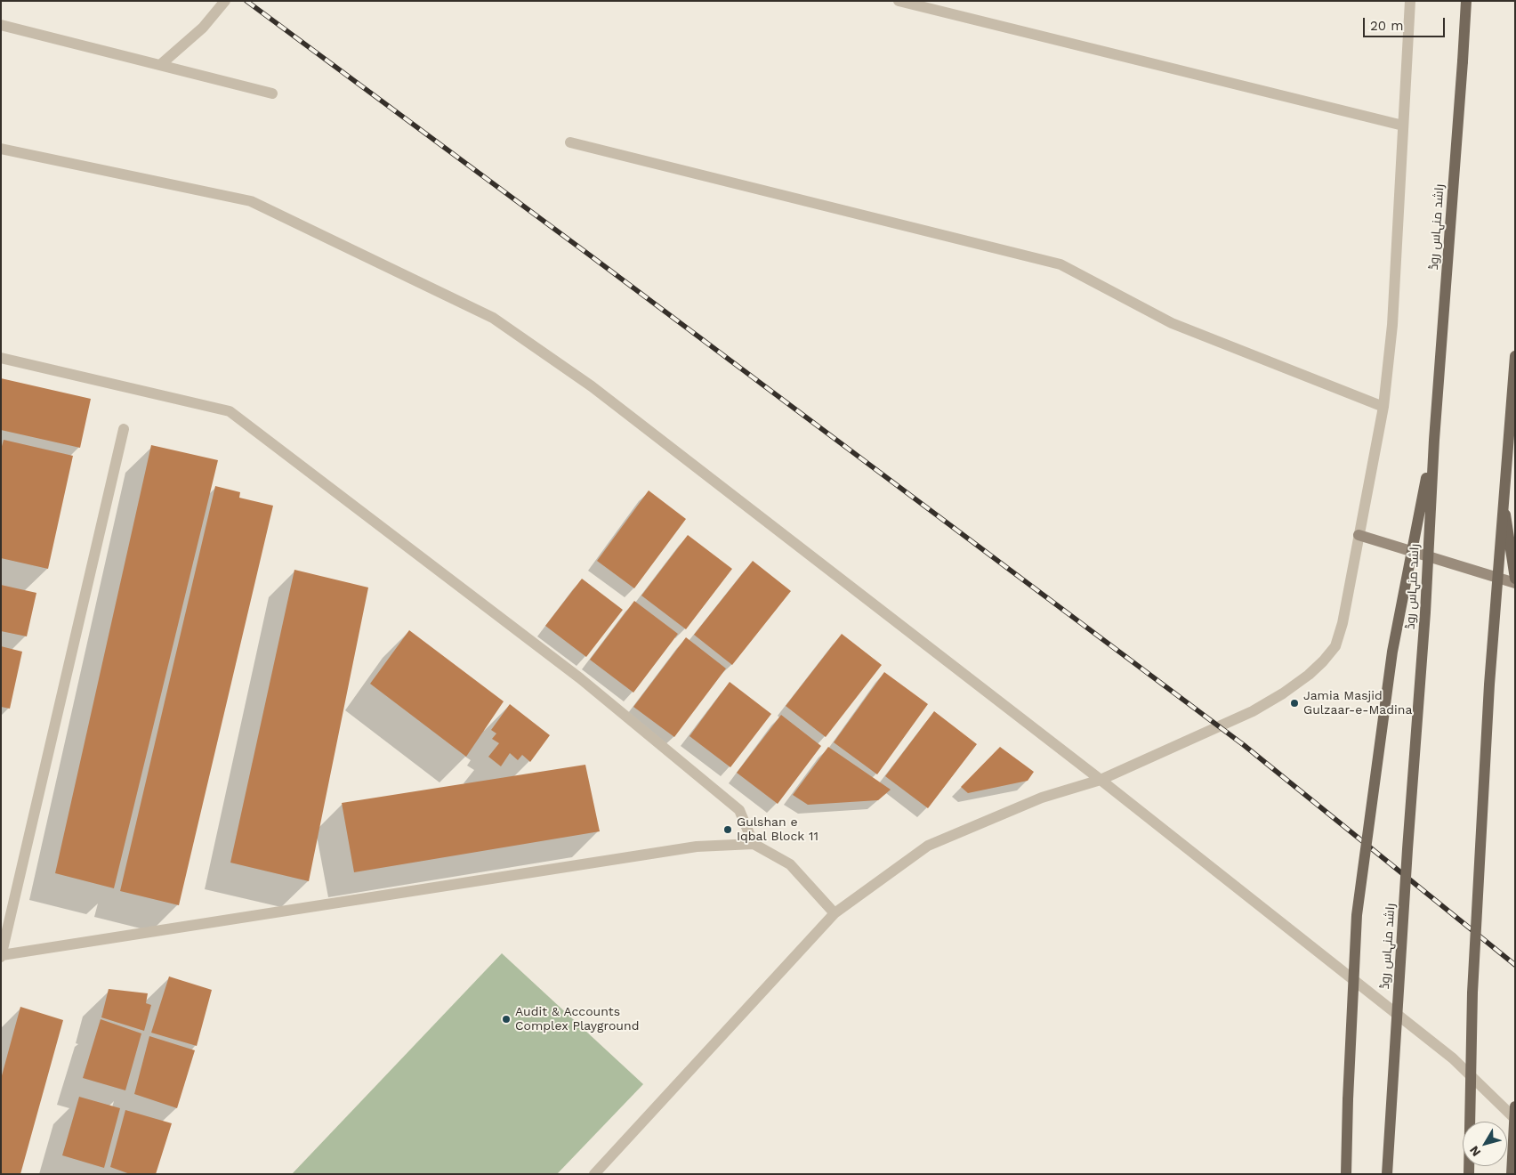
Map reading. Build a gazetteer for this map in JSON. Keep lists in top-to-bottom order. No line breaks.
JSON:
{"streets":{"main road":["راشد منہاس روڈ"]},"places":["Jamia Masjid Gulzaar-e-Madina","Gulshan e Iqbal Block 11","Audit & Accounts Complex Playground"],"scale_bar":"20 m","north":"bottom left"}
